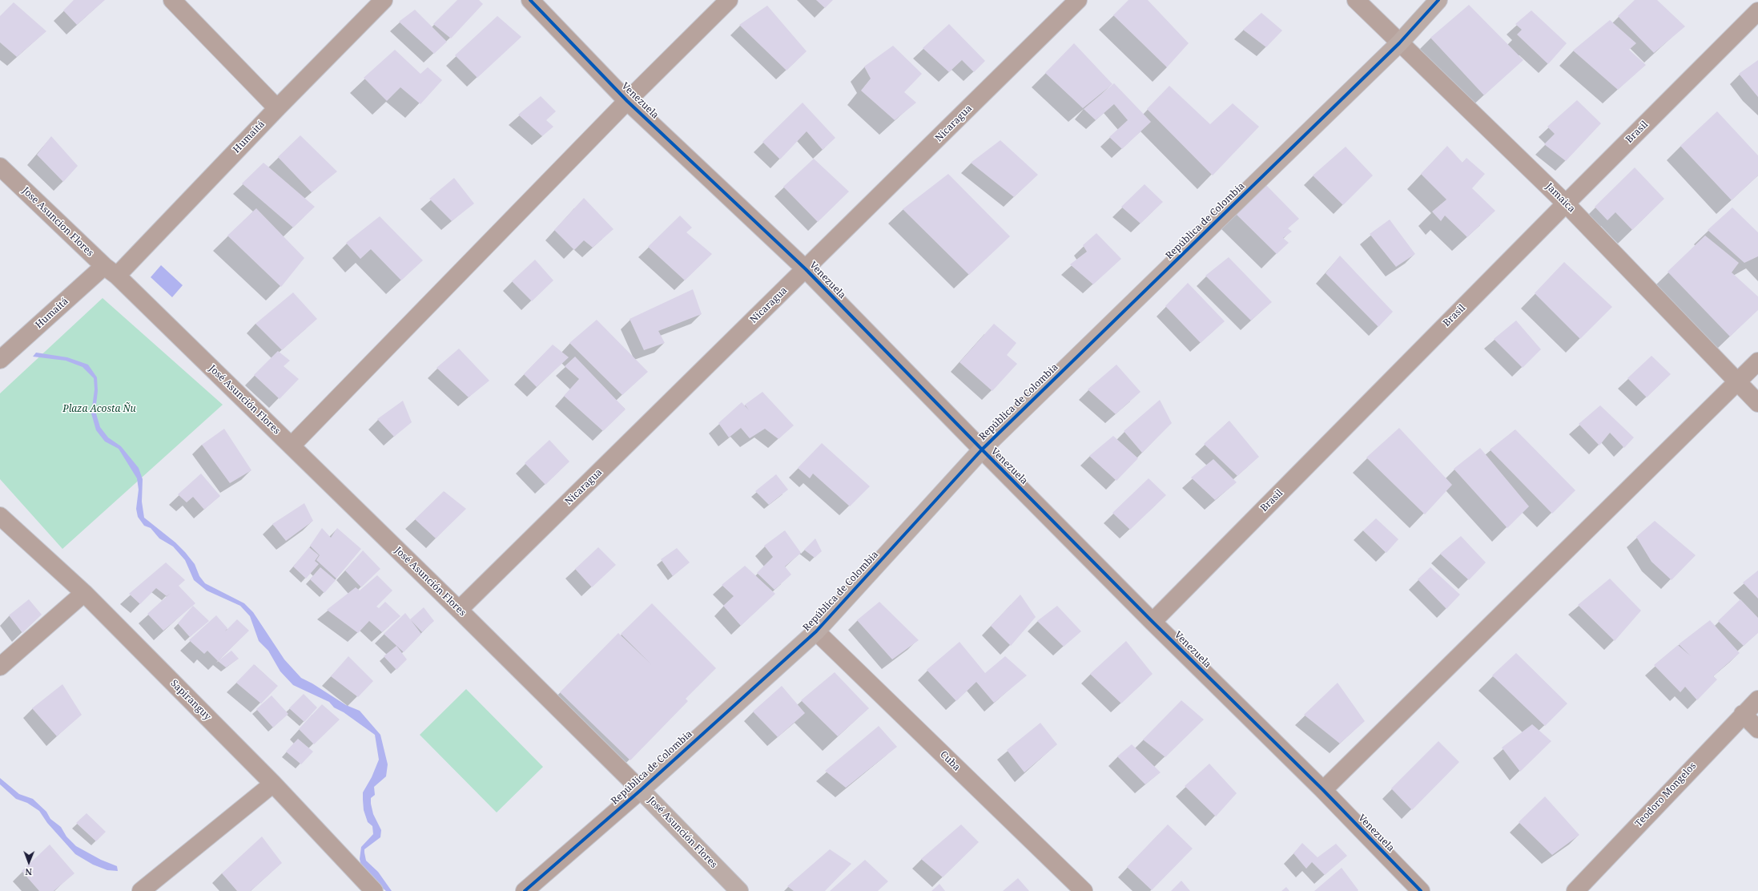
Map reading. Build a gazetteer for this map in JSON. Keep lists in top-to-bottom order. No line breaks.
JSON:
{"streets":{"street":["Venezuela","Nicaragua","Brasil","Humaitá","Jamaica","República de Colombia","Jose Asuncion Flores","José Asunción Flores","Sapiranguy","Cuba","Teodoro Mongelos"]},"crossings":[["Venezuela","Nicaragua"],["Venezuela","Brasil"],["Venezuela","República de Colombia"],["Nicaragua","José Asunción Flores"],["Brasil","Jamaica"],["Humaitá","Jose Asuncion Flores"],["Humaitá","José Asunción Flores"],["Jamaica","República de Colombia"],["República de Colombia","José Asunción Flores"],["República de Colombia","Cuba"],["Jose Asuncion Flores","José Asunción Flores"]],"parks":["Plaza Acosta Ñu"],"north":"bottom"}
